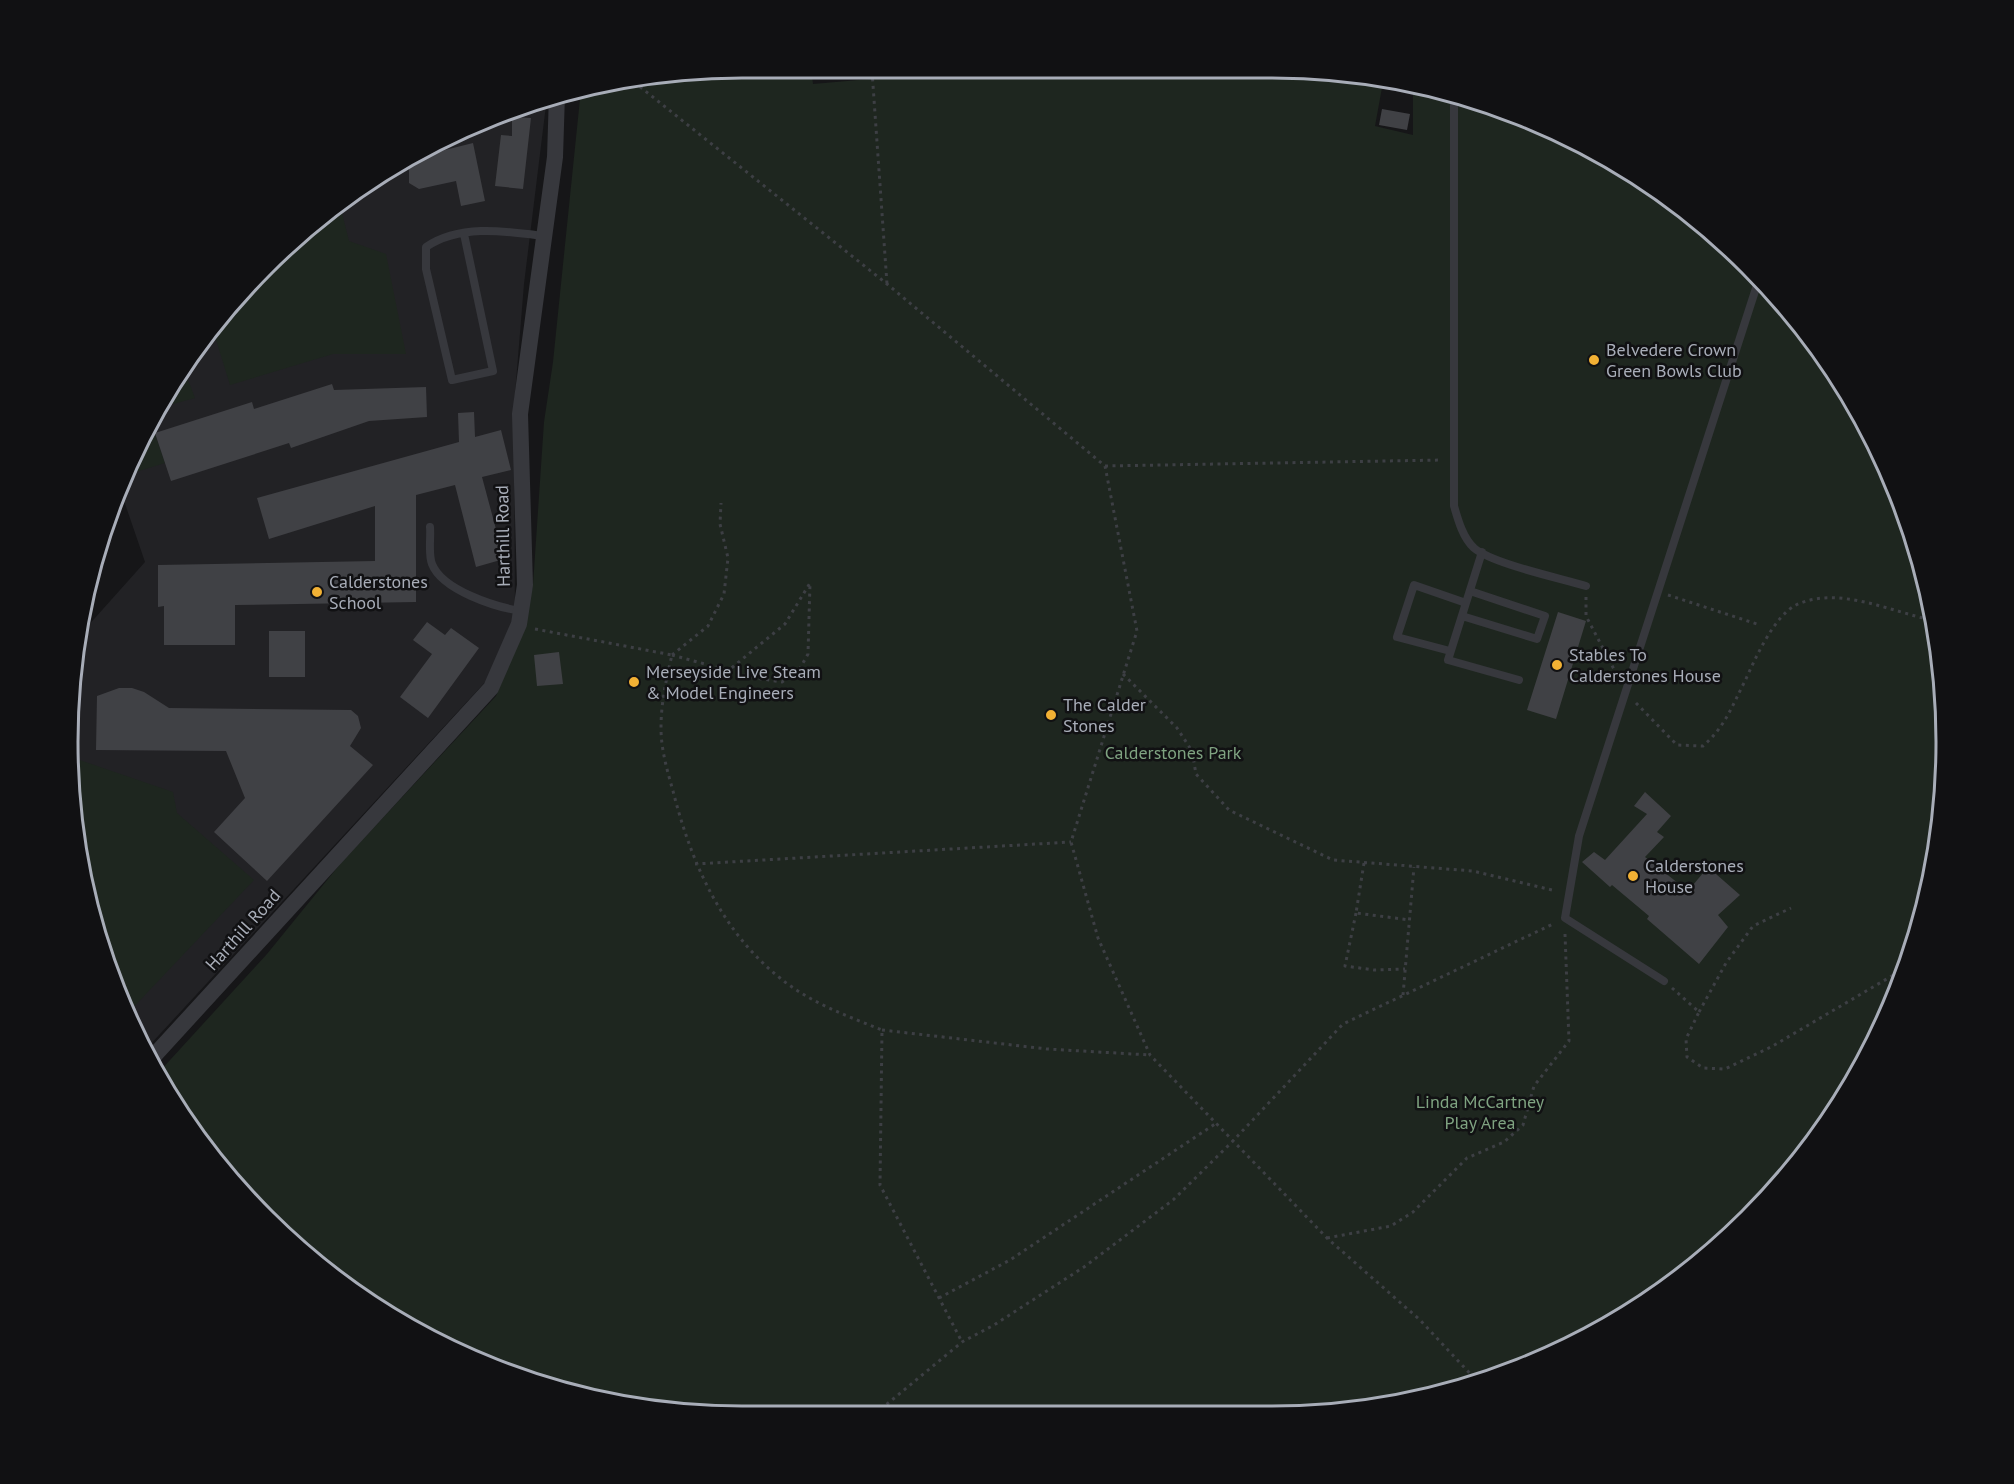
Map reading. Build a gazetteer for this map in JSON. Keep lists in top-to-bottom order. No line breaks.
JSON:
{"streets":{"street":["Harthill Road"]},"parks":["Calderstones Park","Linda McCartney Play Area"],"places":["Belvedere Crown Green Bowls Club","Calderstones School","Stables To Calderstones House","Merseyside Live Steam & Model Engineers","The Calder Stones","Calderstones House"]}
